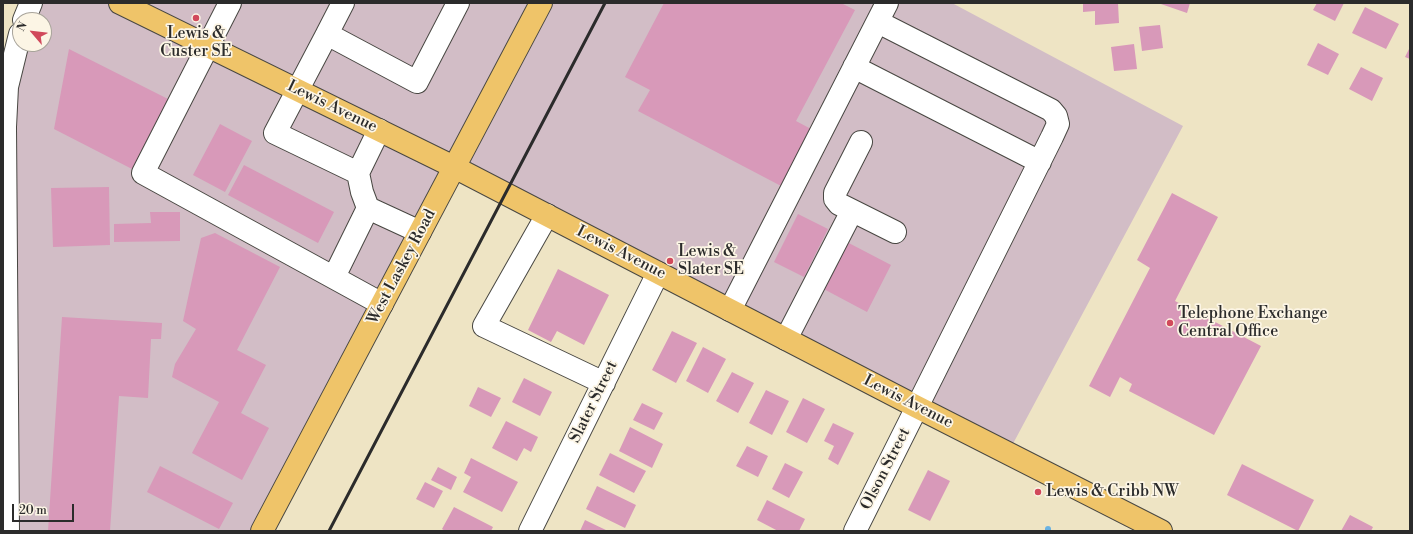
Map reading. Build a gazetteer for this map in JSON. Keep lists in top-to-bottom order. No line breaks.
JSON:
{"streets":{"main road":["Lewis Avenue","West Laskey Road"],"street":["Slater Street","Olson Street"]},"crossings":[["Lewis Avenue","West Laskey Road"],["Lewis Avenue","Slater Street"],["Lewis Avenue","Olson Street"]],"places":["Lewis & Custer SE","Lewis & Slater SE","Telephone Exchange Central Office","Lewis & Cribb NW"],"scale_bar":"20 m","north":"top left"}
